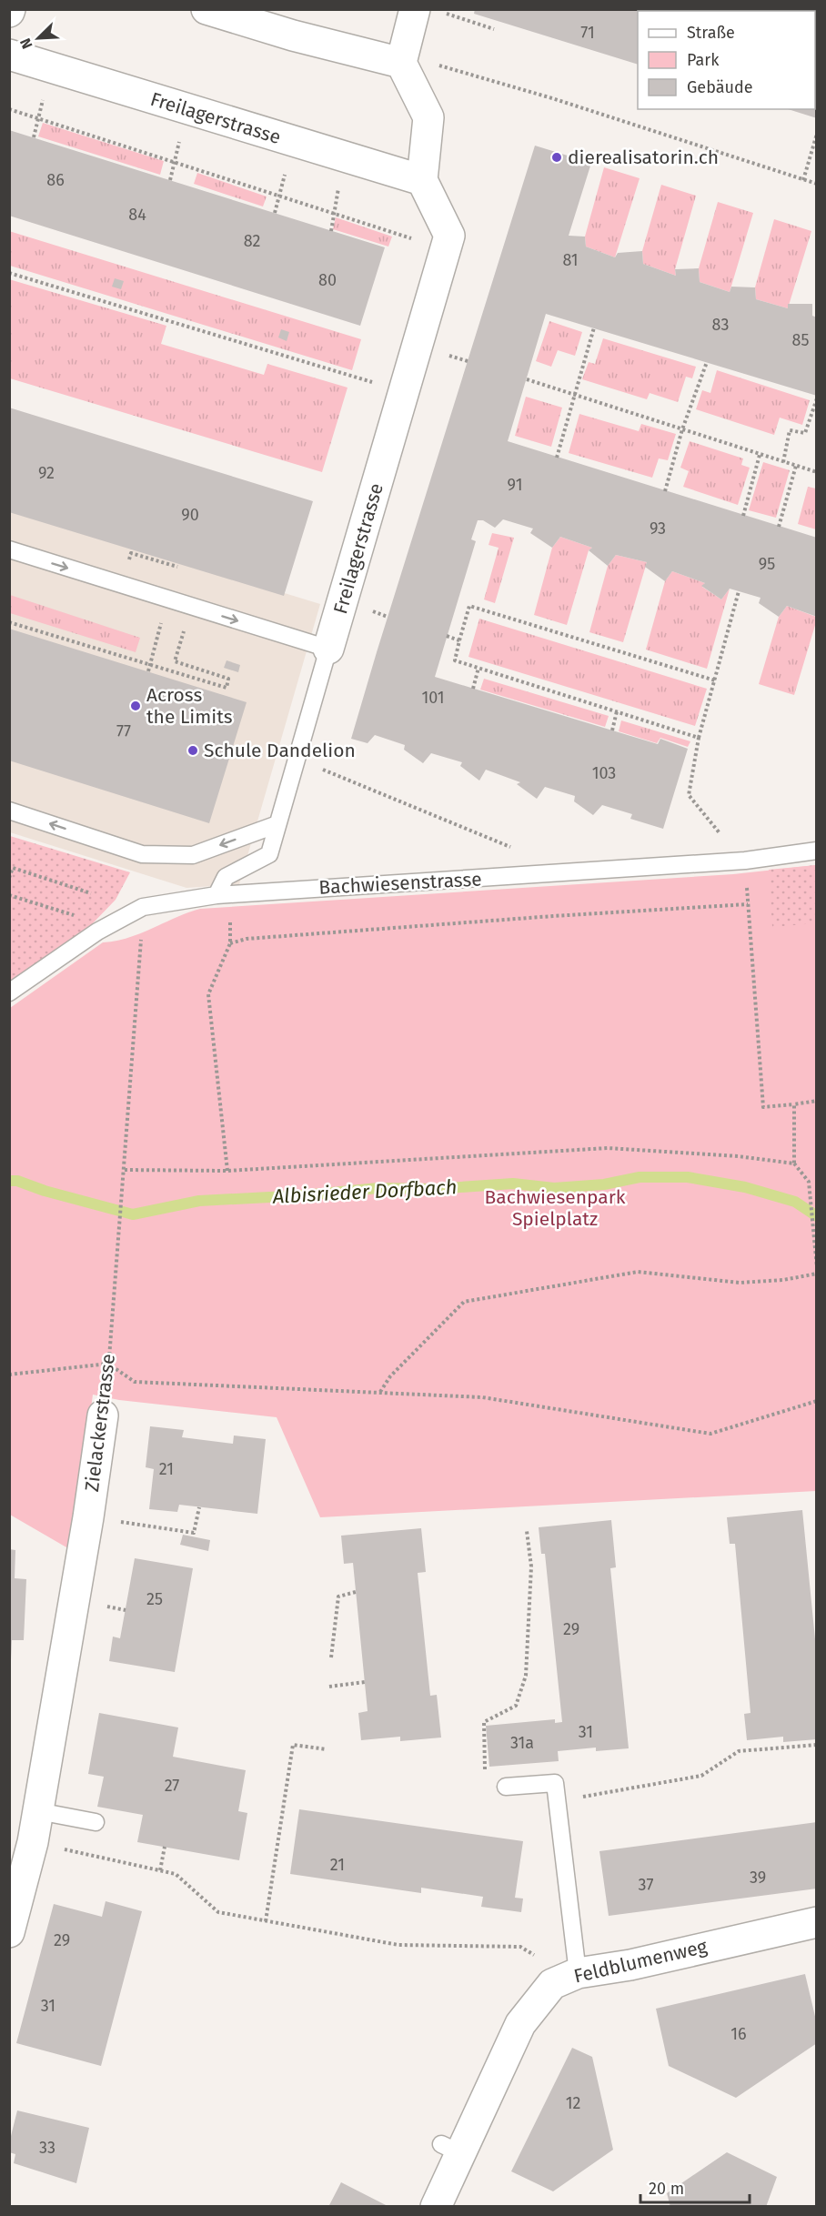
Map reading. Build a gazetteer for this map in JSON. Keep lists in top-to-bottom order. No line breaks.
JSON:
{"streets":{"street":["Freilagerstrasse","Zielackerstrasse","Feldblumenweg"],"lane":["Bachwiesenstrasse"]},"crossings":[["Freilagerstrasse","Bachwiesenstrasse"],["Bachwiesenstrasse","Zielackerstrasse"]],"water":["Albisrieder Dorfbach"],"parks":["Bachwiesenpark Spielplatz"],"places":["dierealisatorin.ch","Across the Limits","Schule Dandelion"],"house_numbers":["71","86","84","82","81","80","83","85","92","91","90","93","95","101","77","103","21","25","29","31","31a","27","21","39","37","29","31","16","12","33"],"legend":["Straße","Park","Gebäude"],"scale_bar":"20 m","north":"bottom left"}
